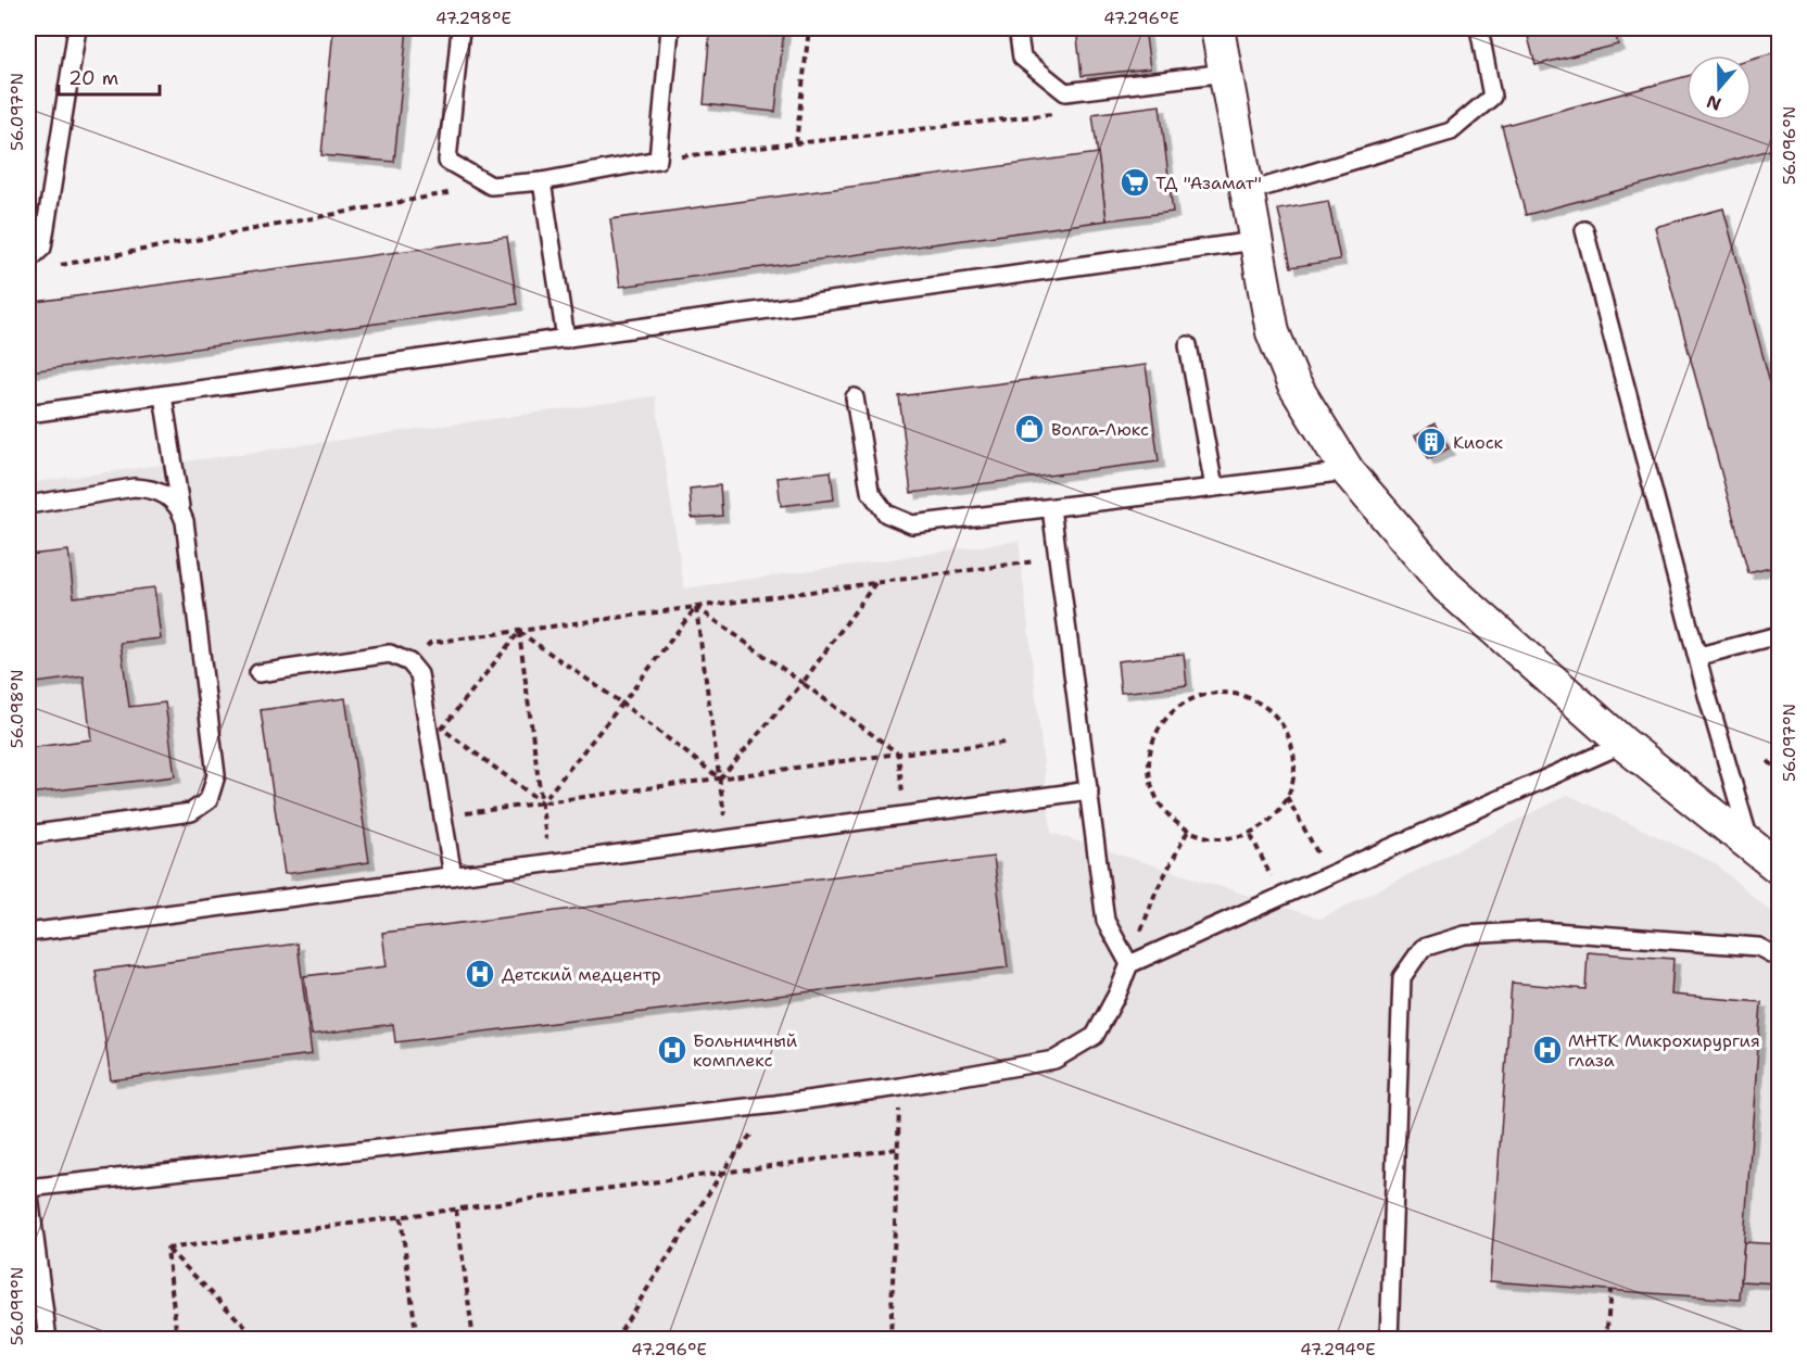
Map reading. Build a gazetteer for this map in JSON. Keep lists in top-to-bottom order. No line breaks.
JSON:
{"places":{"supermarket":["ТД \"Азамат\""],"shop":["Волга-Люкс"],"building":["Киоск"],"hospital":["Детский медцентр","Больничный комплекс","МНТК Микрохирургия глаза"]},"scale_bar":"20 m","north":"bottom","coordinates":["47.298°E","47.296°E","56.097°N","56.096°N","56.098°N","56.099°N","47.294°E"]}
